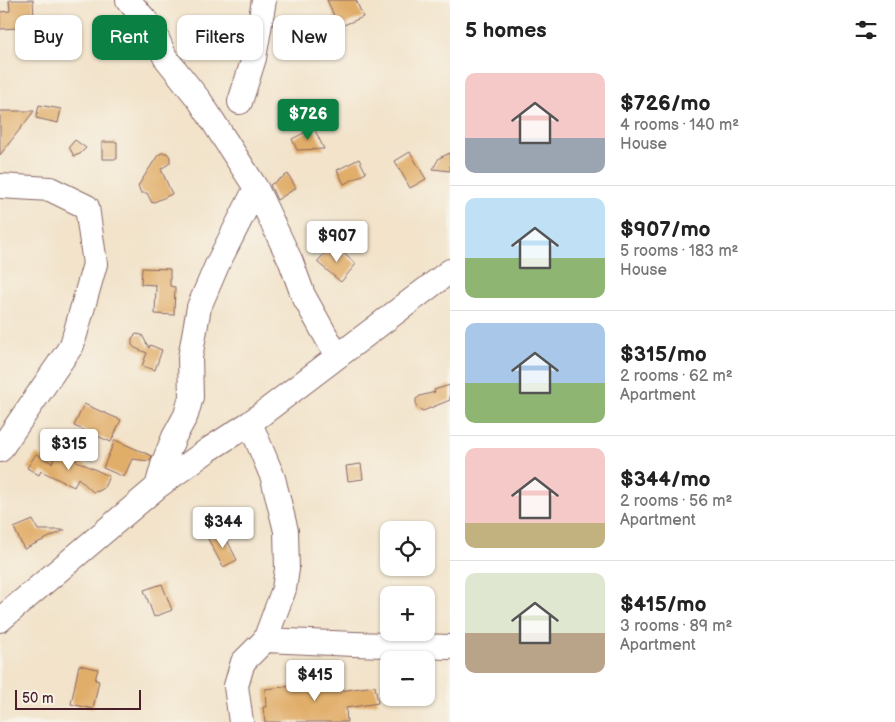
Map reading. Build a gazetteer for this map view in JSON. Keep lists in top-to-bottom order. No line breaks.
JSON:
{"scale_bar":"50 m","page":{"heading":"5 homes","chip":["Buy","Rent","Filters","New"],"list":[{"name":"$726/mo","note":"4 rooms · 140 m² · House"},{"name":"$907/mo","note":"5 rooms · 183 m² · House"},{"name":"$315/mo","note":"2 rooms · 62 m² · Apartment"},{"name":"$344/mo","note":"2 rooms · 56 m² · Apartment"},{"name":"$415/mo","note":"3 rooms · 89 m² · Apartment"}],"price":["$726","$907","$315","$344","$415"],"map_buttons":["+","−"],"scale":"50 m"}}
